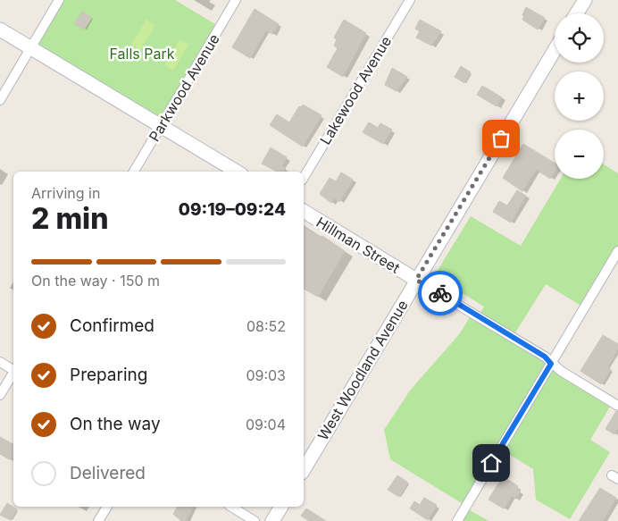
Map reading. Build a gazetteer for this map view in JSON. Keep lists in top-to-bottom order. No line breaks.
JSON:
{"streets":{"street":["Parkwood Avenue","Lakewood Avenue","Hillman Street","West Woodland Avenue"]},"crossings":[["Hillman Street","West Woodland Avenue"]],"parks":["Falls Park"],"page":{"map_buttons":["+","−"],"heading":["2 min","Arriving in","09:19–09:24"],"bar":"On the way · 150 m","list":[["Confirmed","08:52"],["Preparing","09:03"],["On the way","09:04"],"Delivered"]}}
